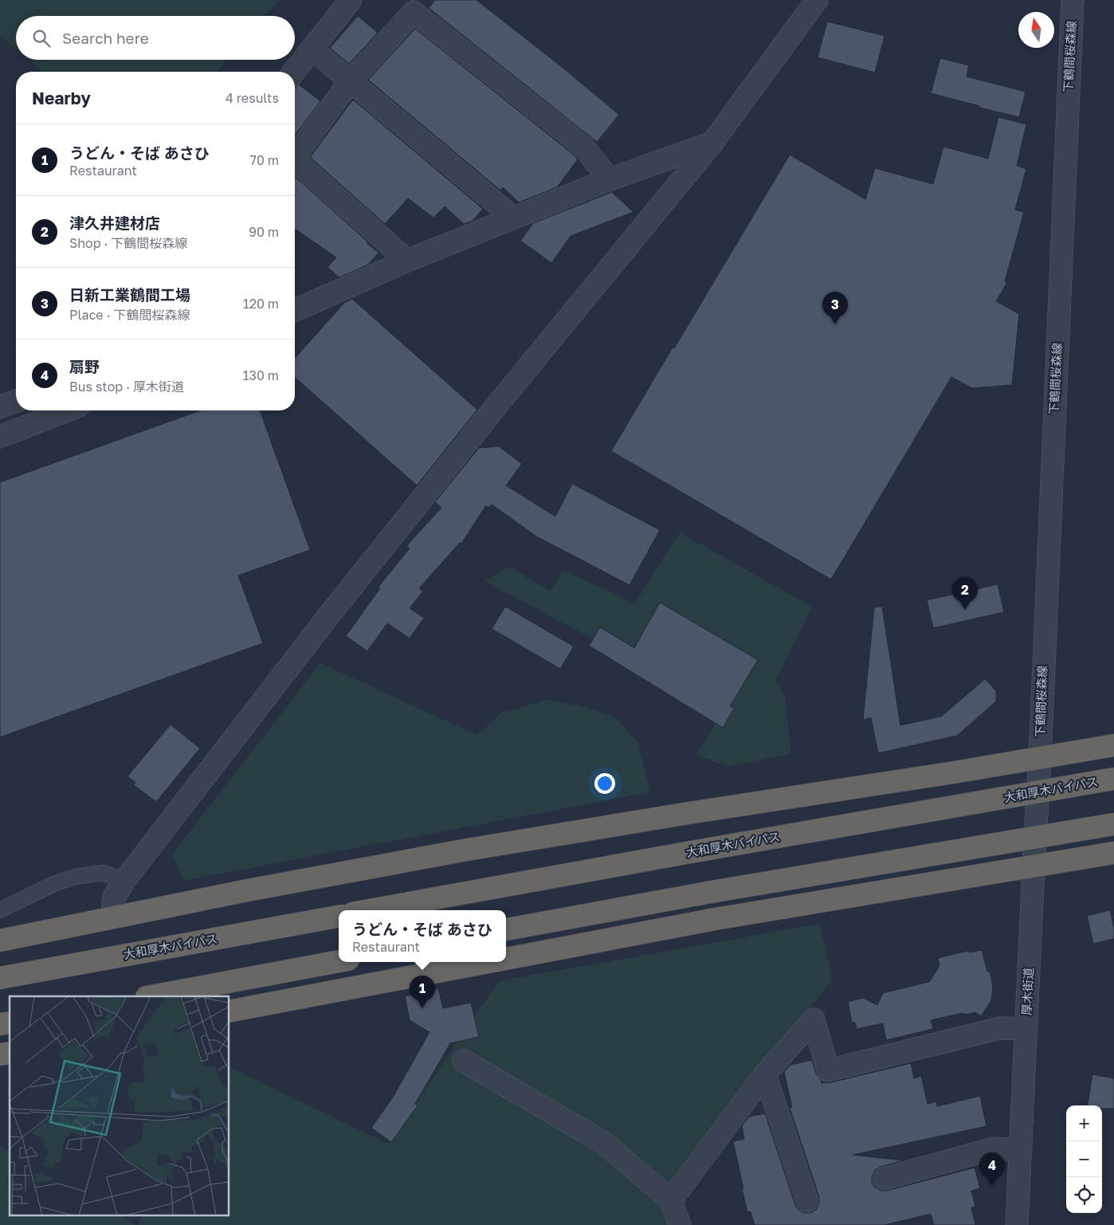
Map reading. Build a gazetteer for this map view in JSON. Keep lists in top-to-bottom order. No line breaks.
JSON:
{"streets":{"highway":["大和厚木バイパス"],"street":["下鶴間桜森線","厚木街道"]},"crossings":[["下鶴間桜森線","厚木街道"]],"north":"top","page":{"search":"Search here","heading":["Nearby","4 results"],"list":[{"mark":"1","name":"うどん・そば あさひ","note":"Restaurant","value":"70 m"},{"mark":"2","name":"津久井建材店","note":"Shop · 下鶴間桜森線","value":"90 m"},{"mark":"3","name":"日新工業鶴間工場","note":"Place · 下鶴間桜森線","value":"120 m"},{"mark":"4","name":"扇野","note":"Bus stop · 厚木街道","value":"130 m"}],"pins":["3","2","1","4"],"popup":["うどん・そば あさひ","Restaurant"],"map_buttons":["+","−"]}}
